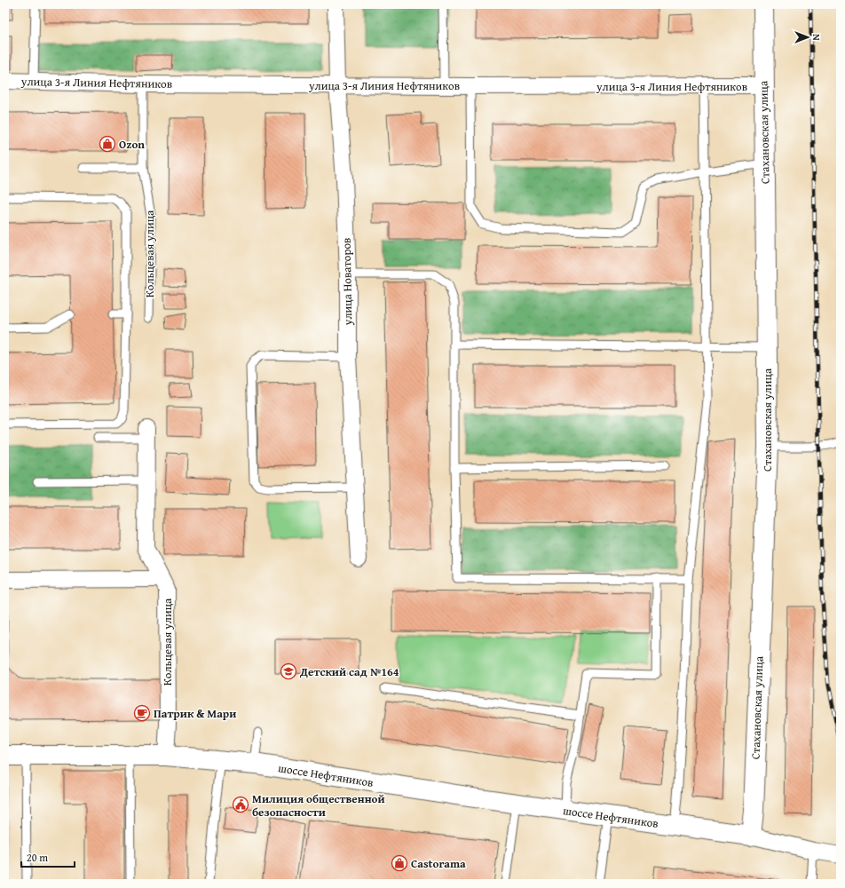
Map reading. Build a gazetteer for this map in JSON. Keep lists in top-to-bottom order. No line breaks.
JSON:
{"streets":{"street":["улица 3-я Линия Нефтяников","Стахановская улица","Кольцевая улица","улица Новаторов","шоссе Нефтяников"]},"crossings":[["улица 3-я Линия Нефтяников","Стахановская улица"],["улица 3-я Линия Нефтяников","Кольцевая улица"],["улица 3-я Линия Нефтяников","улица Новаторов"],["Стахановская улица","шоссе Нефтяников"],["Кольцевая улица","шоссе Нефтяников"]],"places":{"shop":["Ozon","Castorama"],"school or university":["Детский сад №164"],"cafe":["Патрик & Мари"],"public building":["Милиция общественной безопасности"]},"scale_bar":"20 m","north":"right"}
